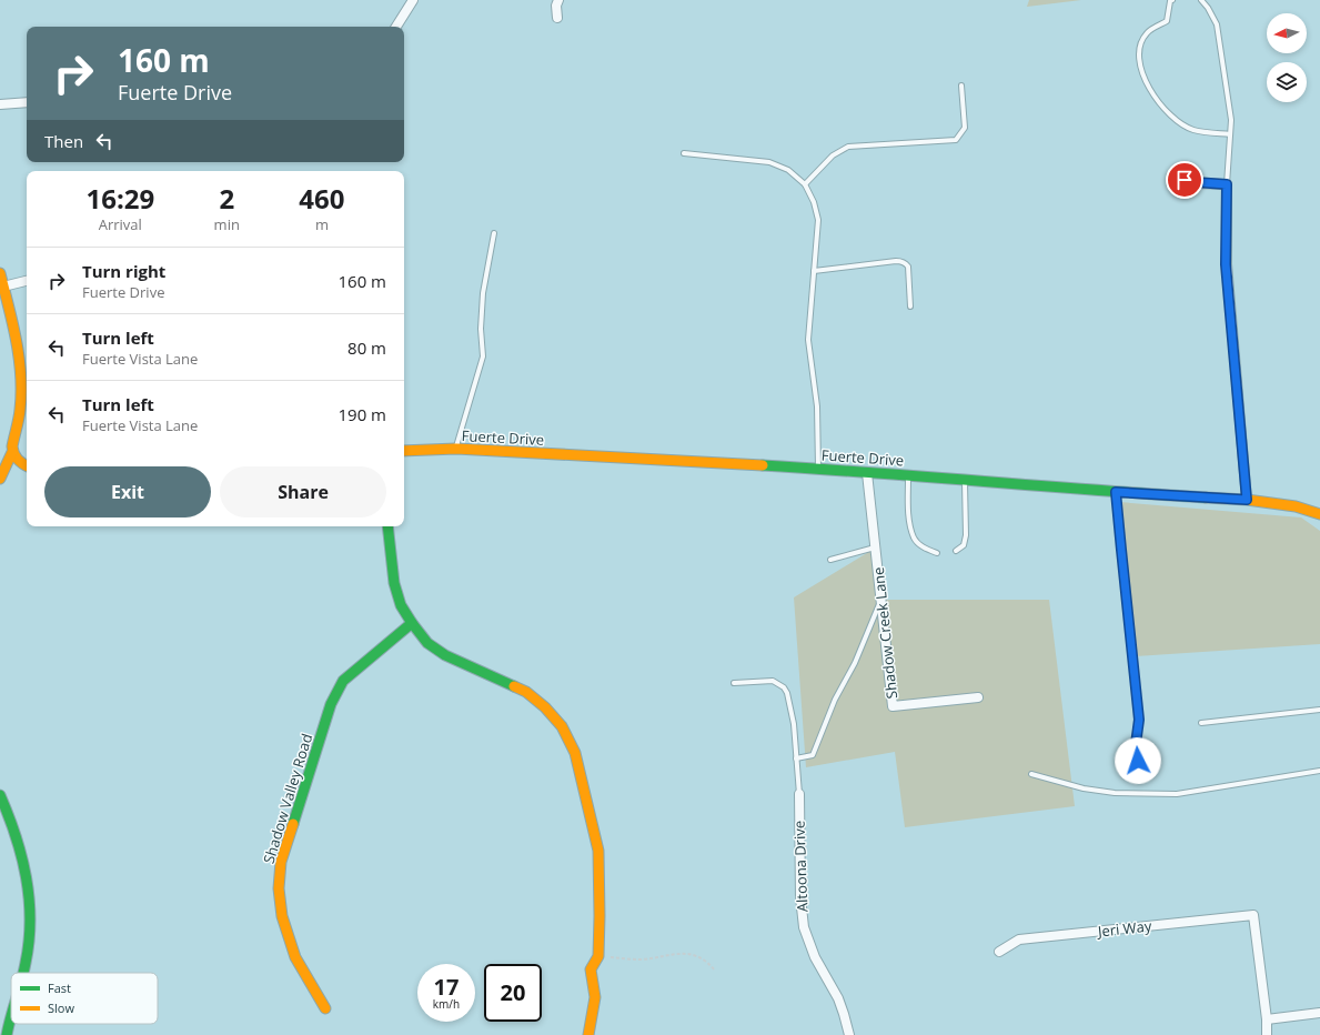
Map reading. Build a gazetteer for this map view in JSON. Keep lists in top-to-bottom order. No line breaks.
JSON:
{"streets":{"street":["Fuerte Drive","Shadow Creek Lane","Shadow Valley Road","Altoona Drive","Jeri Way"]},"crossings":[["Fuerte Drive","Shadow Creek Lane"]],"legend":["Fast","Slow"],"north":"left","page":{"turn":["160 m","Fuerte Drive"],"then":"Then","eta":["16:29","Arrival","2","min","460","m"],"list":[{"name":"Turn right","note":"Fuerte Drive","value":"160 m"},{"name":"Turn left","note":"Fuerte Vista Lane","value":"80 m"},{"name":"Turn left","note":"Fuerte Vista Lane","value":"190 m"}],"buttons":["Exit","Share"],"speed":"17 km/h","limit":"20"}}
